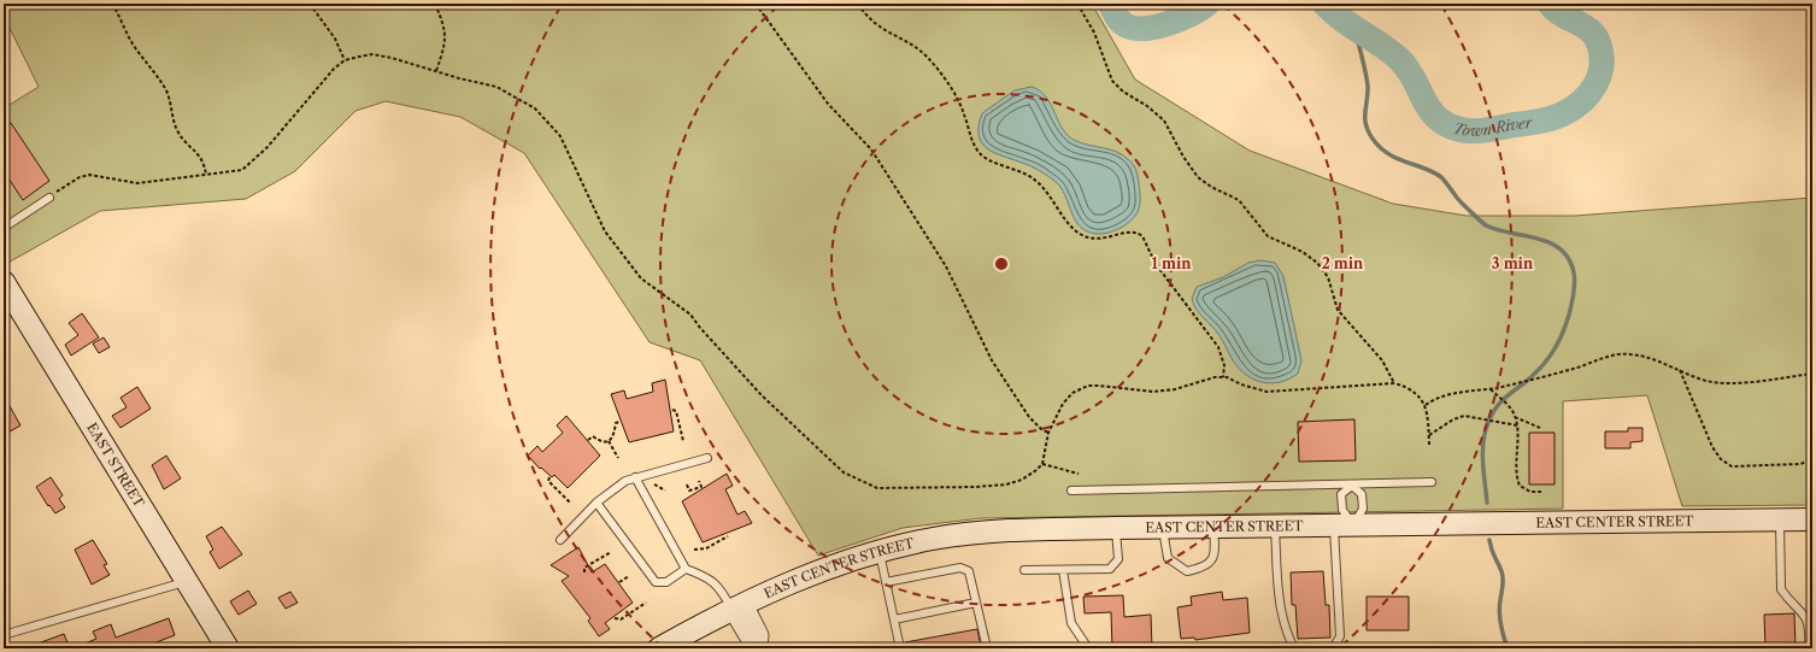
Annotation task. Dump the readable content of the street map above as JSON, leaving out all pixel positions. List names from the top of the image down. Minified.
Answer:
{"streets":{"main road":["EAST STREET","EAST CENTER STREET"]},"water":["Town River"],"rings":["1 min","2 min","3 min"]}
